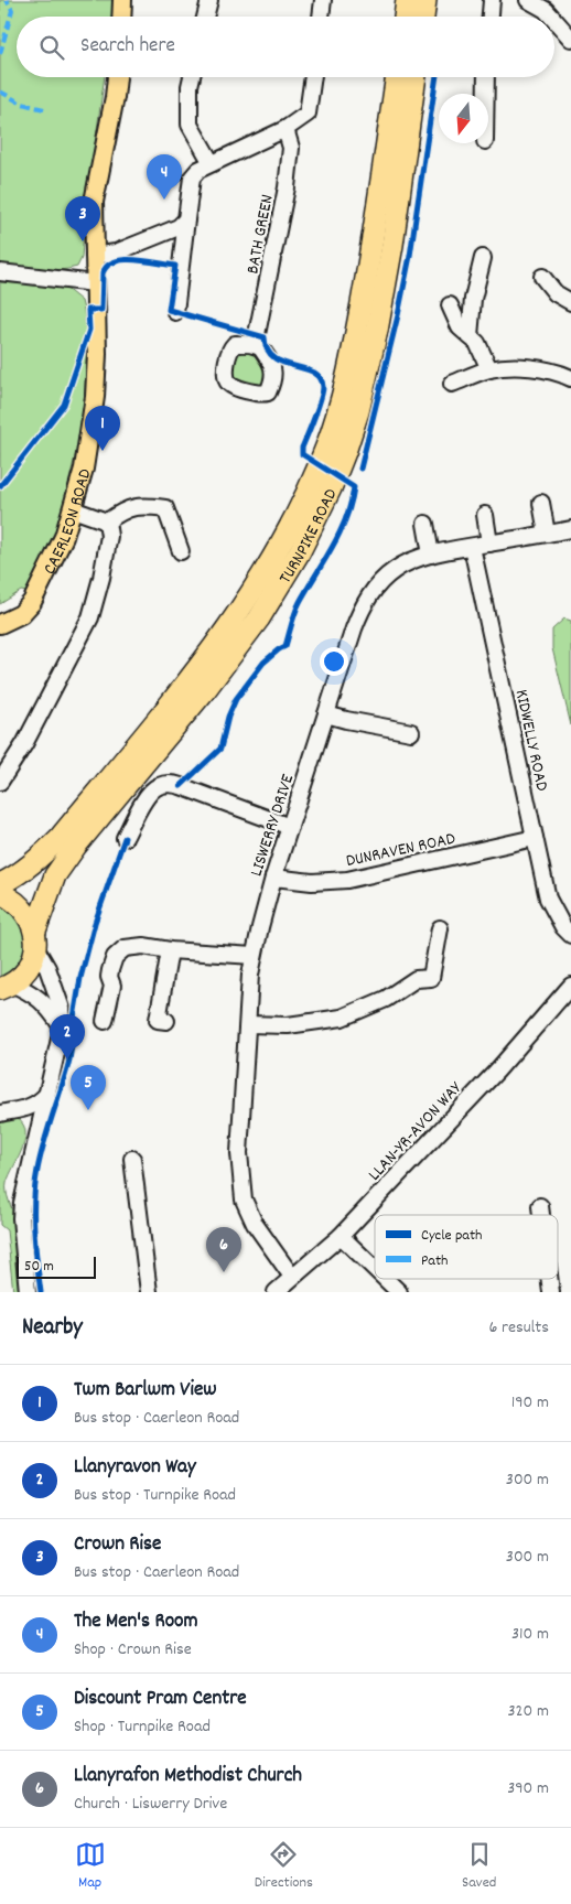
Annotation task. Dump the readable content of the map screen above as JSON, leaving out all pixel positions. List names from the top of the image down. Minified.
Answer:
{"streets":{"highway":["TURNPIKE ROAD"],"main road":["CAERLEON ROAD"],"street":["BATH GREEN","KIDWELLY ROAD","LISWERRY DRIVE","DUNRAVEN ROAD","LLAN-YR-AVON WAY"]},"crossings":[["KIDWELLY ROAD","LISWERRY DRIVE"],["KIDWELLY ROAD","DUNRAVEN ROAD"],["LISWERRY DRIVE","DUNRAVEN ROAD"],["LISWERRY DRIVE","LLAN-YR-AVON WAY"]],"legend":["Cycle path","Path"],"scale_bar":"50 m","north":"bottom","page":{"search":"Search here","pins":["4","3","1","2","5","6"],"scale":"50 m","heading":["Nearby","6 results"],"list":[{"mark":"1","name":"Twm Barlwm View","note":"Bus stop · Caerleon Road","value":"190 m"},{"mark":"2","name":"Llanyravon Way","note":"Bus stop · Turnpike Road","value":"300 m"},{"mark":"3","name":"Crown Rise","note":"Bus stop · Caerleon Road","value":"300 m"},{"mark":"4","name":"The Men's Room","note":"Shop · Crown Rise","value":"310 m"},{"mark":"5","name":"Discount Pram Centre","note":"Shop · Turnpike Road","value":"320 m"},{"mark":"6","name":"Llanyrafon Methodist Church","note":"Church · Liswerry Drive","value":"390 m"}],"nav":["Map","Directions","Saved"]}}
